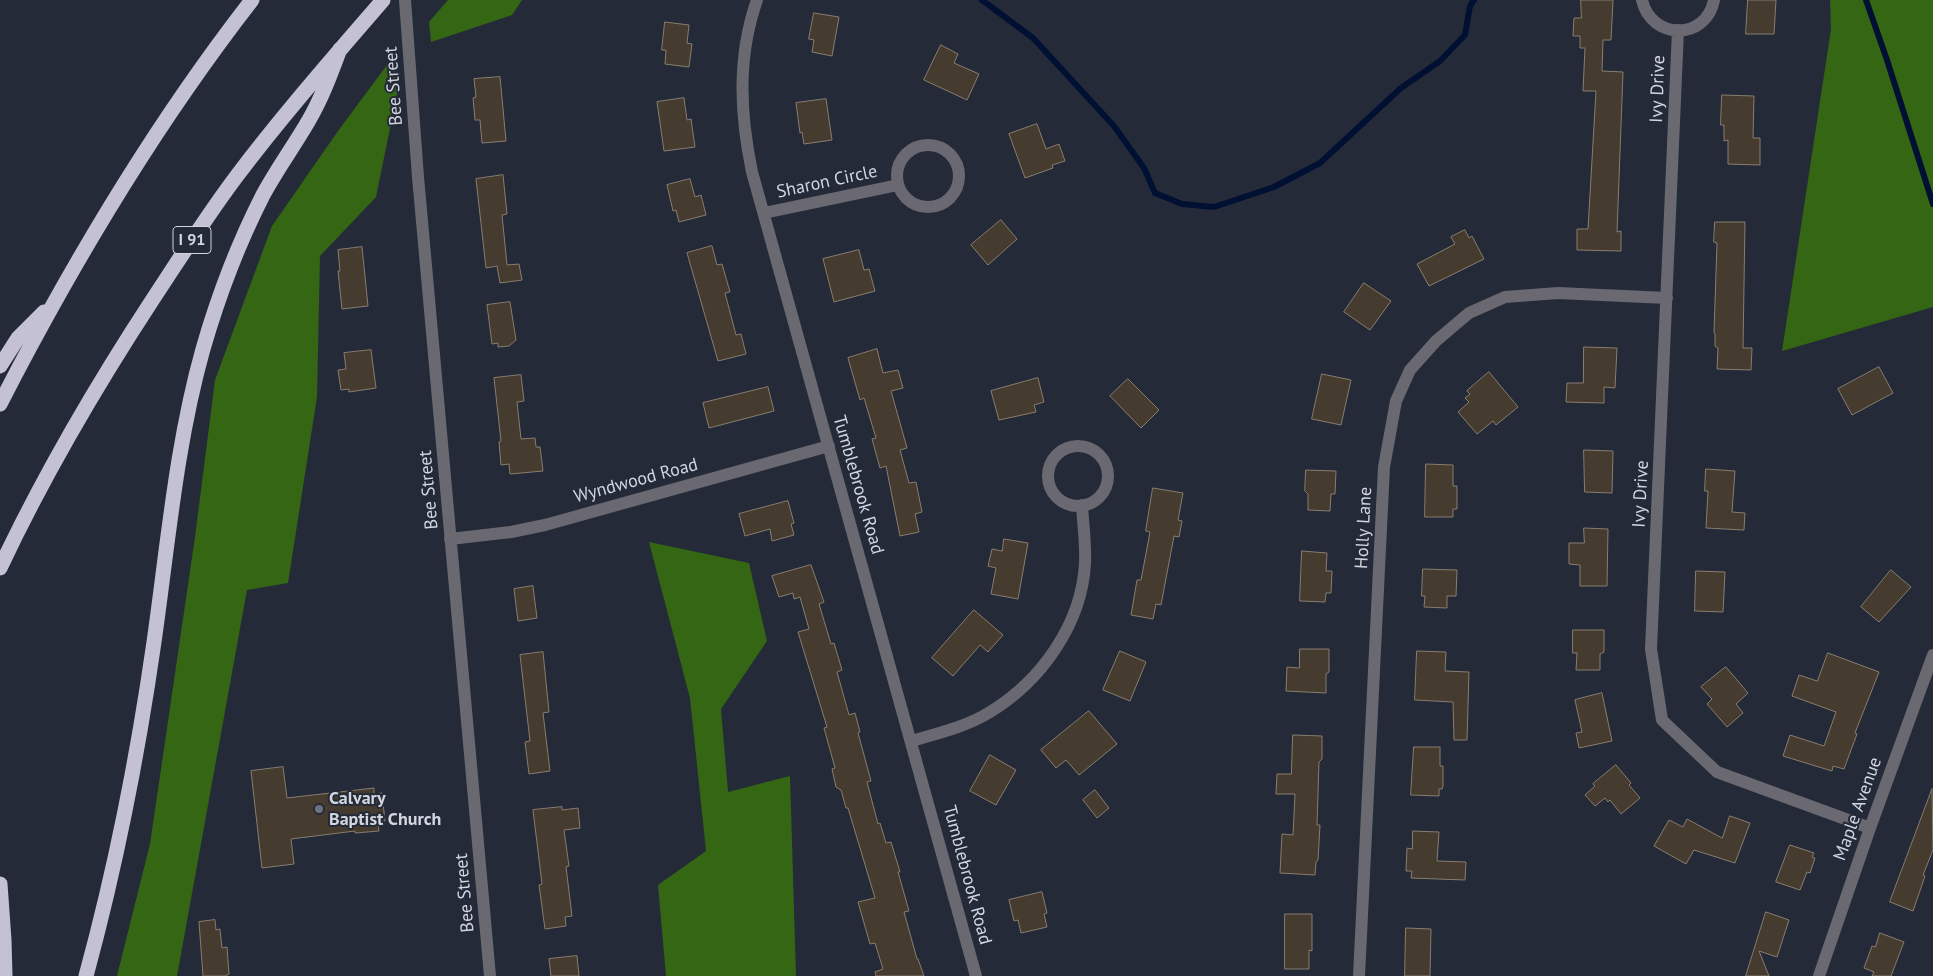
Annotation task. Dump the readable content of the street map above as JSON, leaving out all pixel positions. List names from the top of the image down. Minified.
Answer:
{"streets":{"highway":["I 91"],"street":["Bee Street","Ivy Drive","Sharon Circle","Wyndwood Road","Tumblebrook Road","Holly Lane","Maple Avenue"]},"crossings":[["Bee Street","Wyndwood Road"],["Ivy Drive","Holly Lane"],["Ivy Drive","Maple Avenue"],["Sharon Circle","Tumblebrook Road"],["Wyndwood Road","Tumblebrook Road"]],"places":["Calvary Baptist Church"]}
